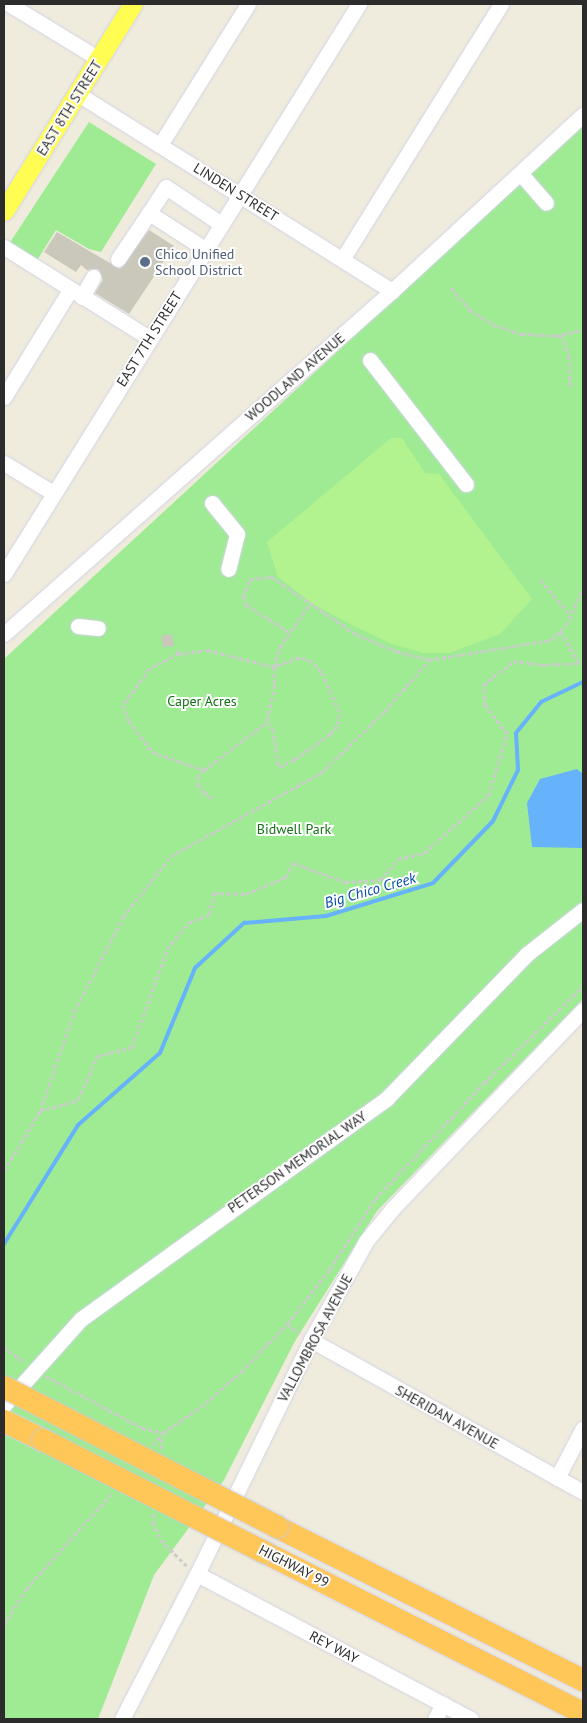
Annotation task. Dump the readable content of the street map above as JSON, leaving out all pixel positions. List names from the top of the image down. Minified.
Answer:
{"streets":{"highway":["HIGHWAY 99"],"main road":["EAST 8TH STREET"],"street":["LINDEN STREET","EAST 7TH STREET","WOODLAND AVENUE","PETERSON MEMORIAL WAY","VALLOMBROSA AVENUE","SHERIDAN AVENUE","REY WAY"]},"crossings":[["EAST 8TH STREET","LINDEN STREET"],["LINDEN STREET","EAST 7TH STREET"],["LINDEN STREET","WOODLAND AVENUE"],["VALLOMBROSA AVENUE","SHERIDAN AVENUE"],["VALLOMBROSA AVENUE","REY WAY"]],"water":["Big Chico Creek"],"parks":["Caper Acres","Bidwell Park"],"places":["Chico Unified School District"]}
